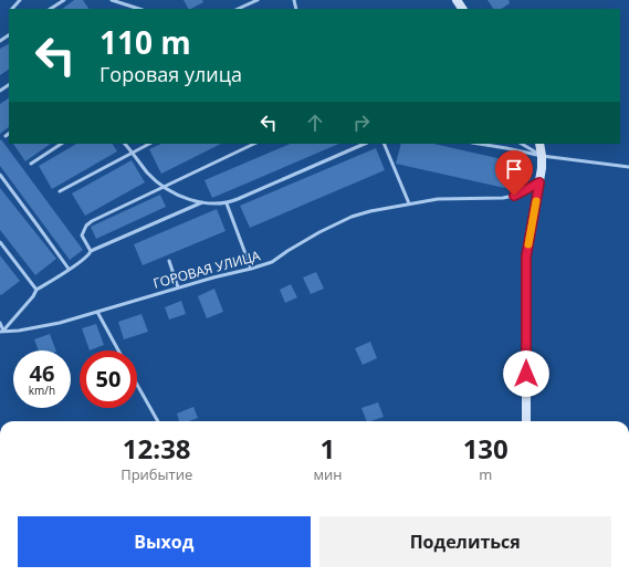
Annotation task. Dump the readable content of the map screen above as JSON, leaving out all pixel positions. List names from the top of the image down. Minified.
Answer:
{"streets":{"lane":["ГОРОВАЯ УЛИЦА"]},"page":{"turn":["110 m","Горовая улица"],"speed":"46 km/h","limit":"50","eta":["12:38","Прибытие","1","мин","130","m"],"buttons":["Выход","Поделиться"]}}
